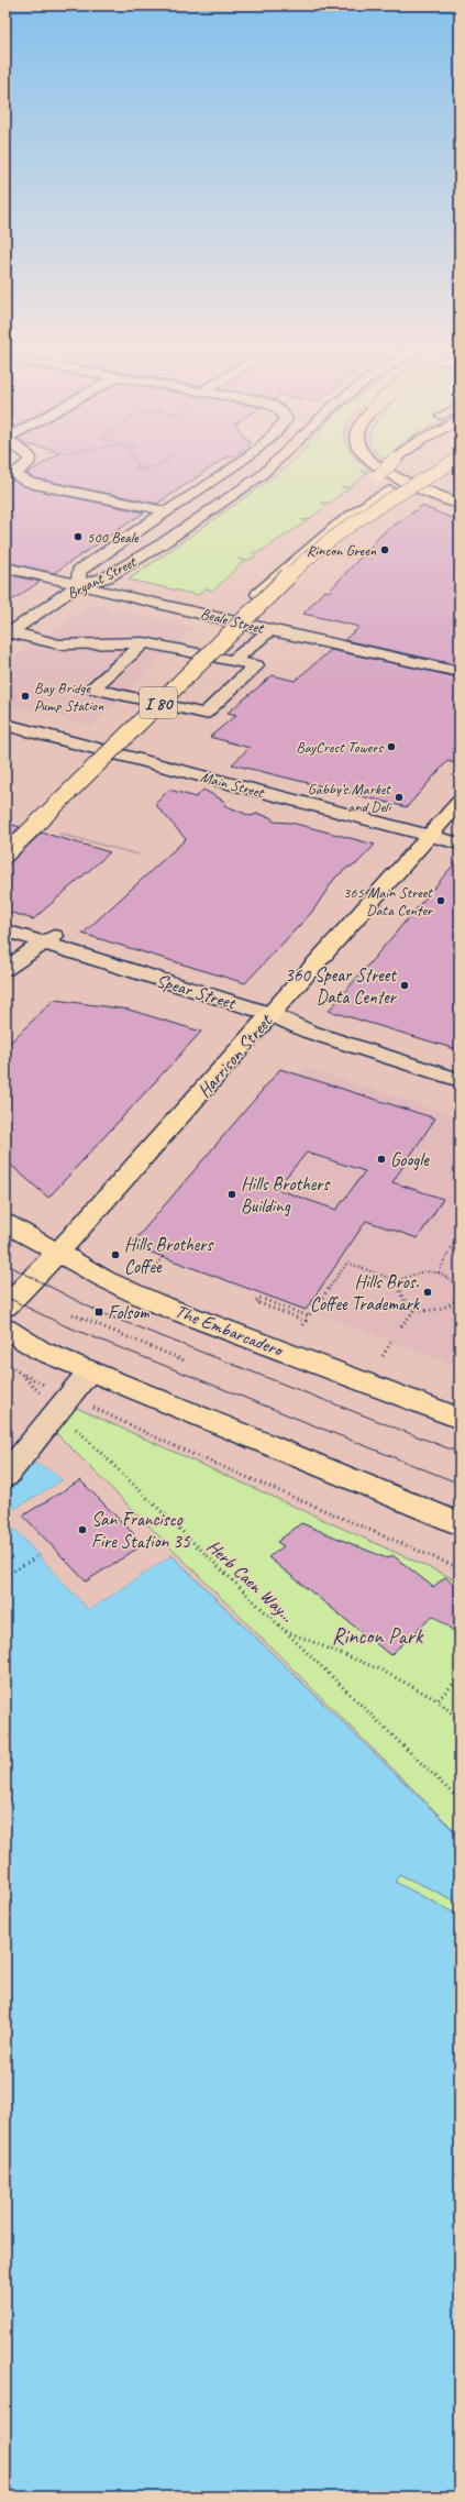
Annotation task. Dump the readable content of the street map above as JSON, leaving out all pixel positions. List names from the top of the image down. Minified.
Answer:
{"streets":{"main road":["I 80","Harrison Street","The Embarcadero"],"street":["Bryant Street","Beale Street","Main Street","Spear Street"],"path":["Herb Caen Way..."]},"crossings":[["Bryant Street","Beale Street"],["Main Street","Harrison Street"],["Spear Street","Harrison Street"],["Harrison Street","The Embarcadero"]],"parks":["Rincon Park"],"places":{"other":["500 Beale","Rincon Green","Bay Bridge Pump Station","BayCrest Towers","Gabby’s Market and Deli","365 Main Street Data Center","360 Spear Street Data Center","Google","Hills Brothers Building","Hills Brothers Coffee","Hills Bros. Coffee Trademark","San Francisco Fire Station 35"],"transit":["Folsom"]}}
